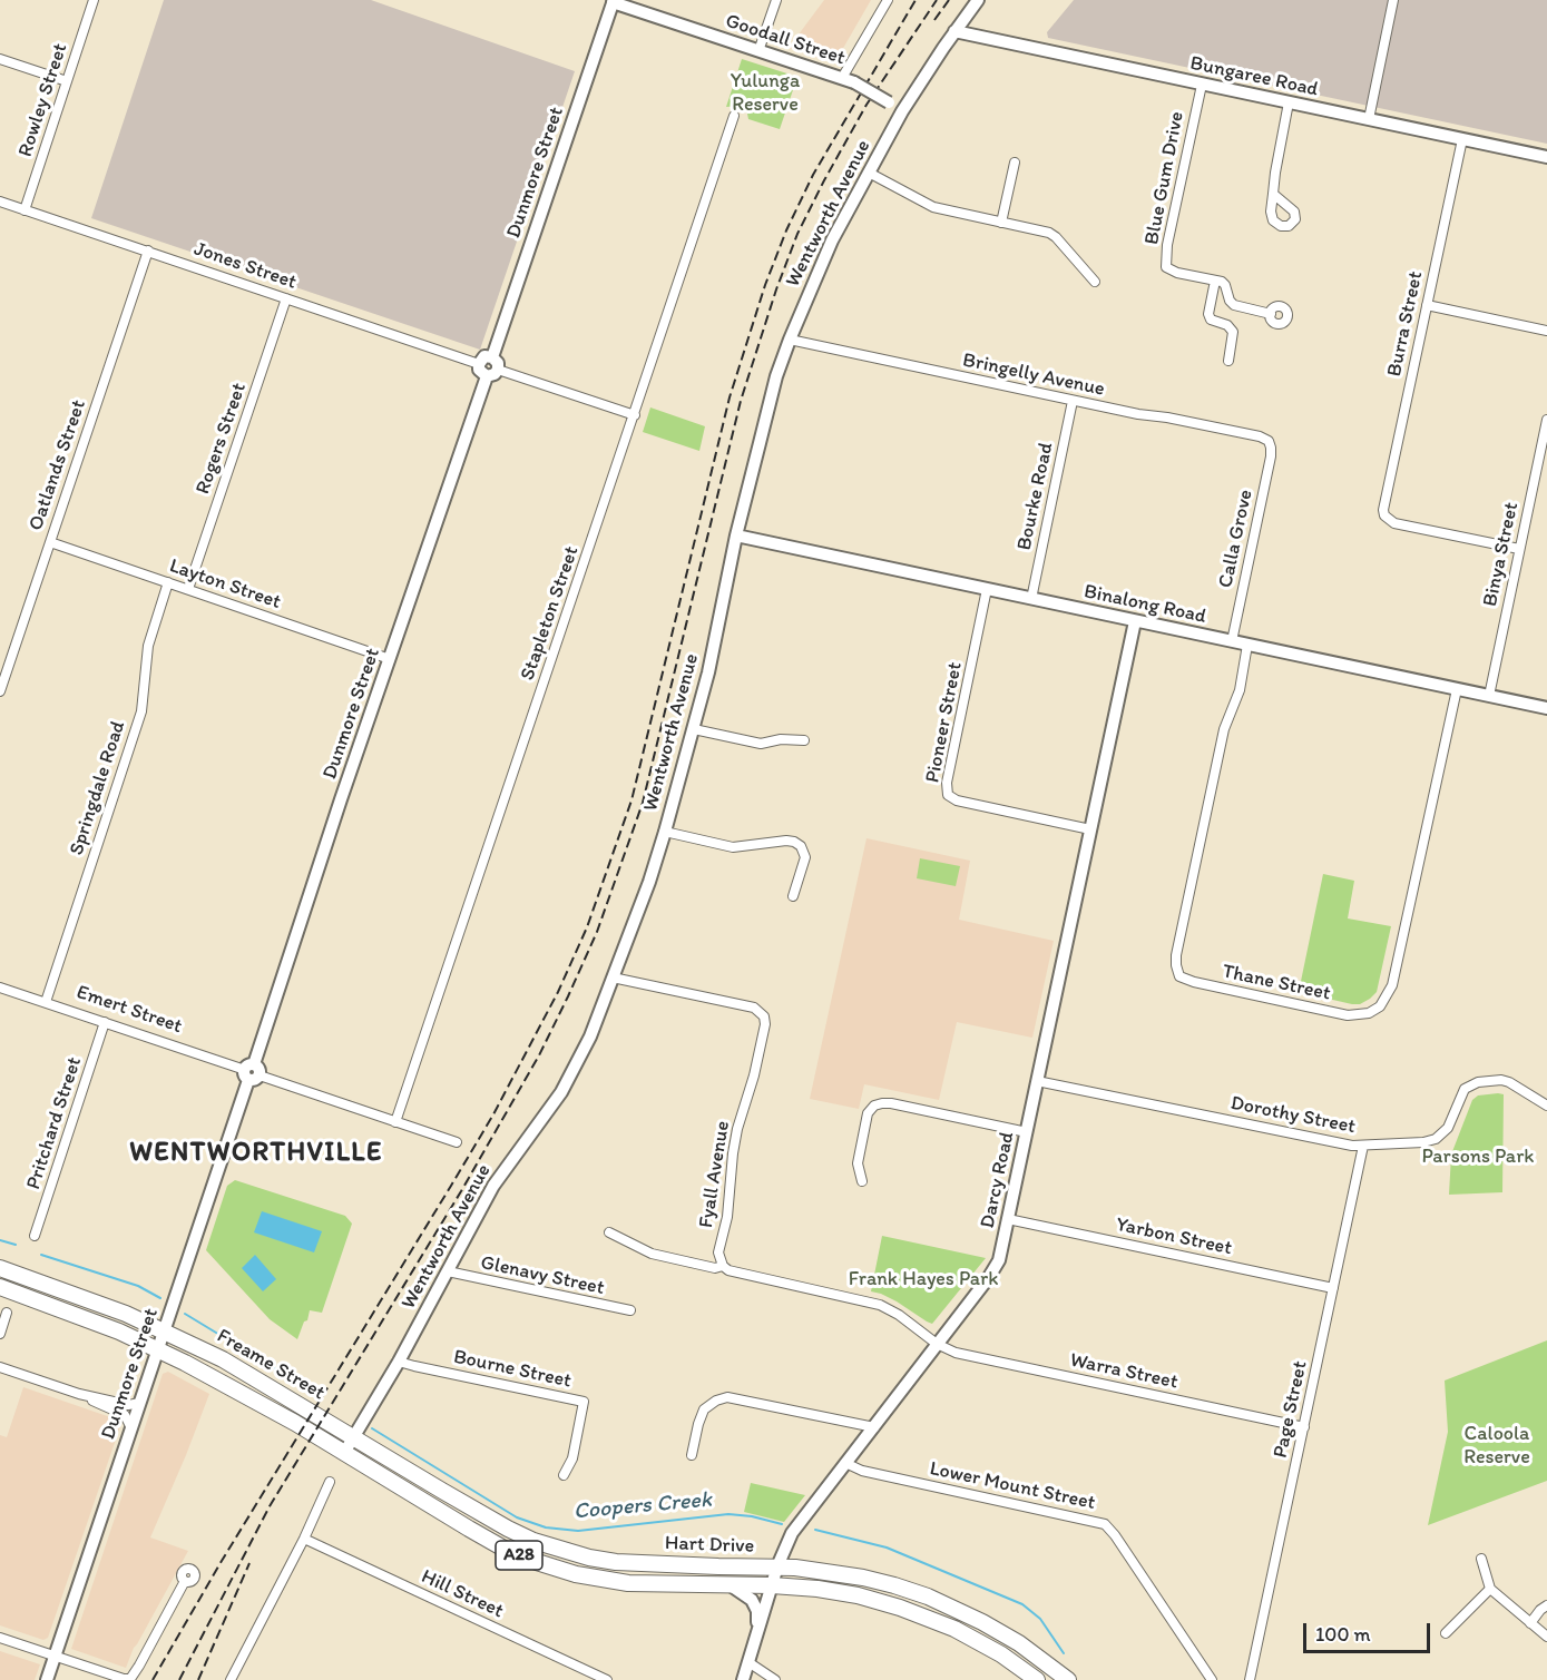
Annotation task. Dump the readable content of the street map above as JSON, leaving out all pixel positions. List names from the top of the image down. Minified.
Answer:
{"streets":{"highway":["Freame Street","Hart Drive","A28"],"main road":["Goodall Street","Bungaree Road","Dunmore Street","Wentworth Avenue","Binalong Road","Darcy Road"],"street":["Rowley Street","Blue Gum Drive","Jones Street","Burra Street","Bringelly Avenue","Rogers Street","Oatlands Street","Bourke Road","Calla Grove","Binya Street","Layton Street","Stapleton Street","Pioneer Street","Springdale Road","Thane Street","Emert Street","Dorothy Street","Pritchard Street","Fyall Avenue","Yarbon Street","Glenavy Street","Bourne Street","Warra Street","Page Street","Lower Mount Street","Hill Street"]},"crossings":[["Goodall Street","Dunmore Street"],["Goodall Street","Wentworth Avenue"],["Bungaree Road","Blue Gum Drive"],["Bungaree Road","Wentworth Avenue"],["Bungaree Road","Burra Street"],["Rowley Street","Jones Street"],["Dunmore Street","Jones Street"],["Dunmore Street","Layton Street"],["Dunmore Street","Emert Street"],["Dunmore Street","Freame Street"],["Dunmore Street","A28"],["Wentworth Avenue","Bringelly Avenue"],["Wentworth Avenue","Binalong Road"],["Wentworth Avenue","Fyall Avenue"],["Wentworth Avenue","Glenavy Street"],["Wentworth Avenue","Freame Street"],["Wentworth Avenue","Bourne Street"],["Wentworth Avenue","Hart Drive"],["Jones Street","Rogers Street"],["Jones Street","Oatlands Street"],["Burra Street","Binya Street"],["Bringelly Avenue","Bourke Road"],["Bringelly Avenue","Calla Grove"],["Rogers Street","Layton Street"],["Oatlands Street","Layton Street"],["Bourke Road","Binalong Road"],["Calla Grove","Binalong Road"],["Binya Street","Binalong Road"],["Layton Street","Springdale Road"],["Binalong Road","Pioneer Street"],["Binalong Road","Thane Street"],["Binalong Road","Darcy Road"],["Stapleton Street","Emert Street"],["Pioneer Street","Darcy Road"],["Springdale Road","Emert Street"],["Emert Street","Pritchard Street"],["Dorothy Street","Darcy Road"],["Dorothy Street","Page Street"],["Darcy Road","Yarbon Street"],["Darcy Road","Warra Street"],["Darcy Road","Lower Mount Street"],["Darcy Road","Hart Drive"],["Yarbon Street","Page Street"],["Freame Street","Hart Drive"],["Freame Street","A28"],["Warra Street","Page Street"]],"districts":["WENTWORTHVILLE"],"water":["Coopers Creek"],"parks":["Yulunga Reserve","Parsons Park","Frank Hayes Park","Caloola Reserve"],"scale_bar":"100 m"}
